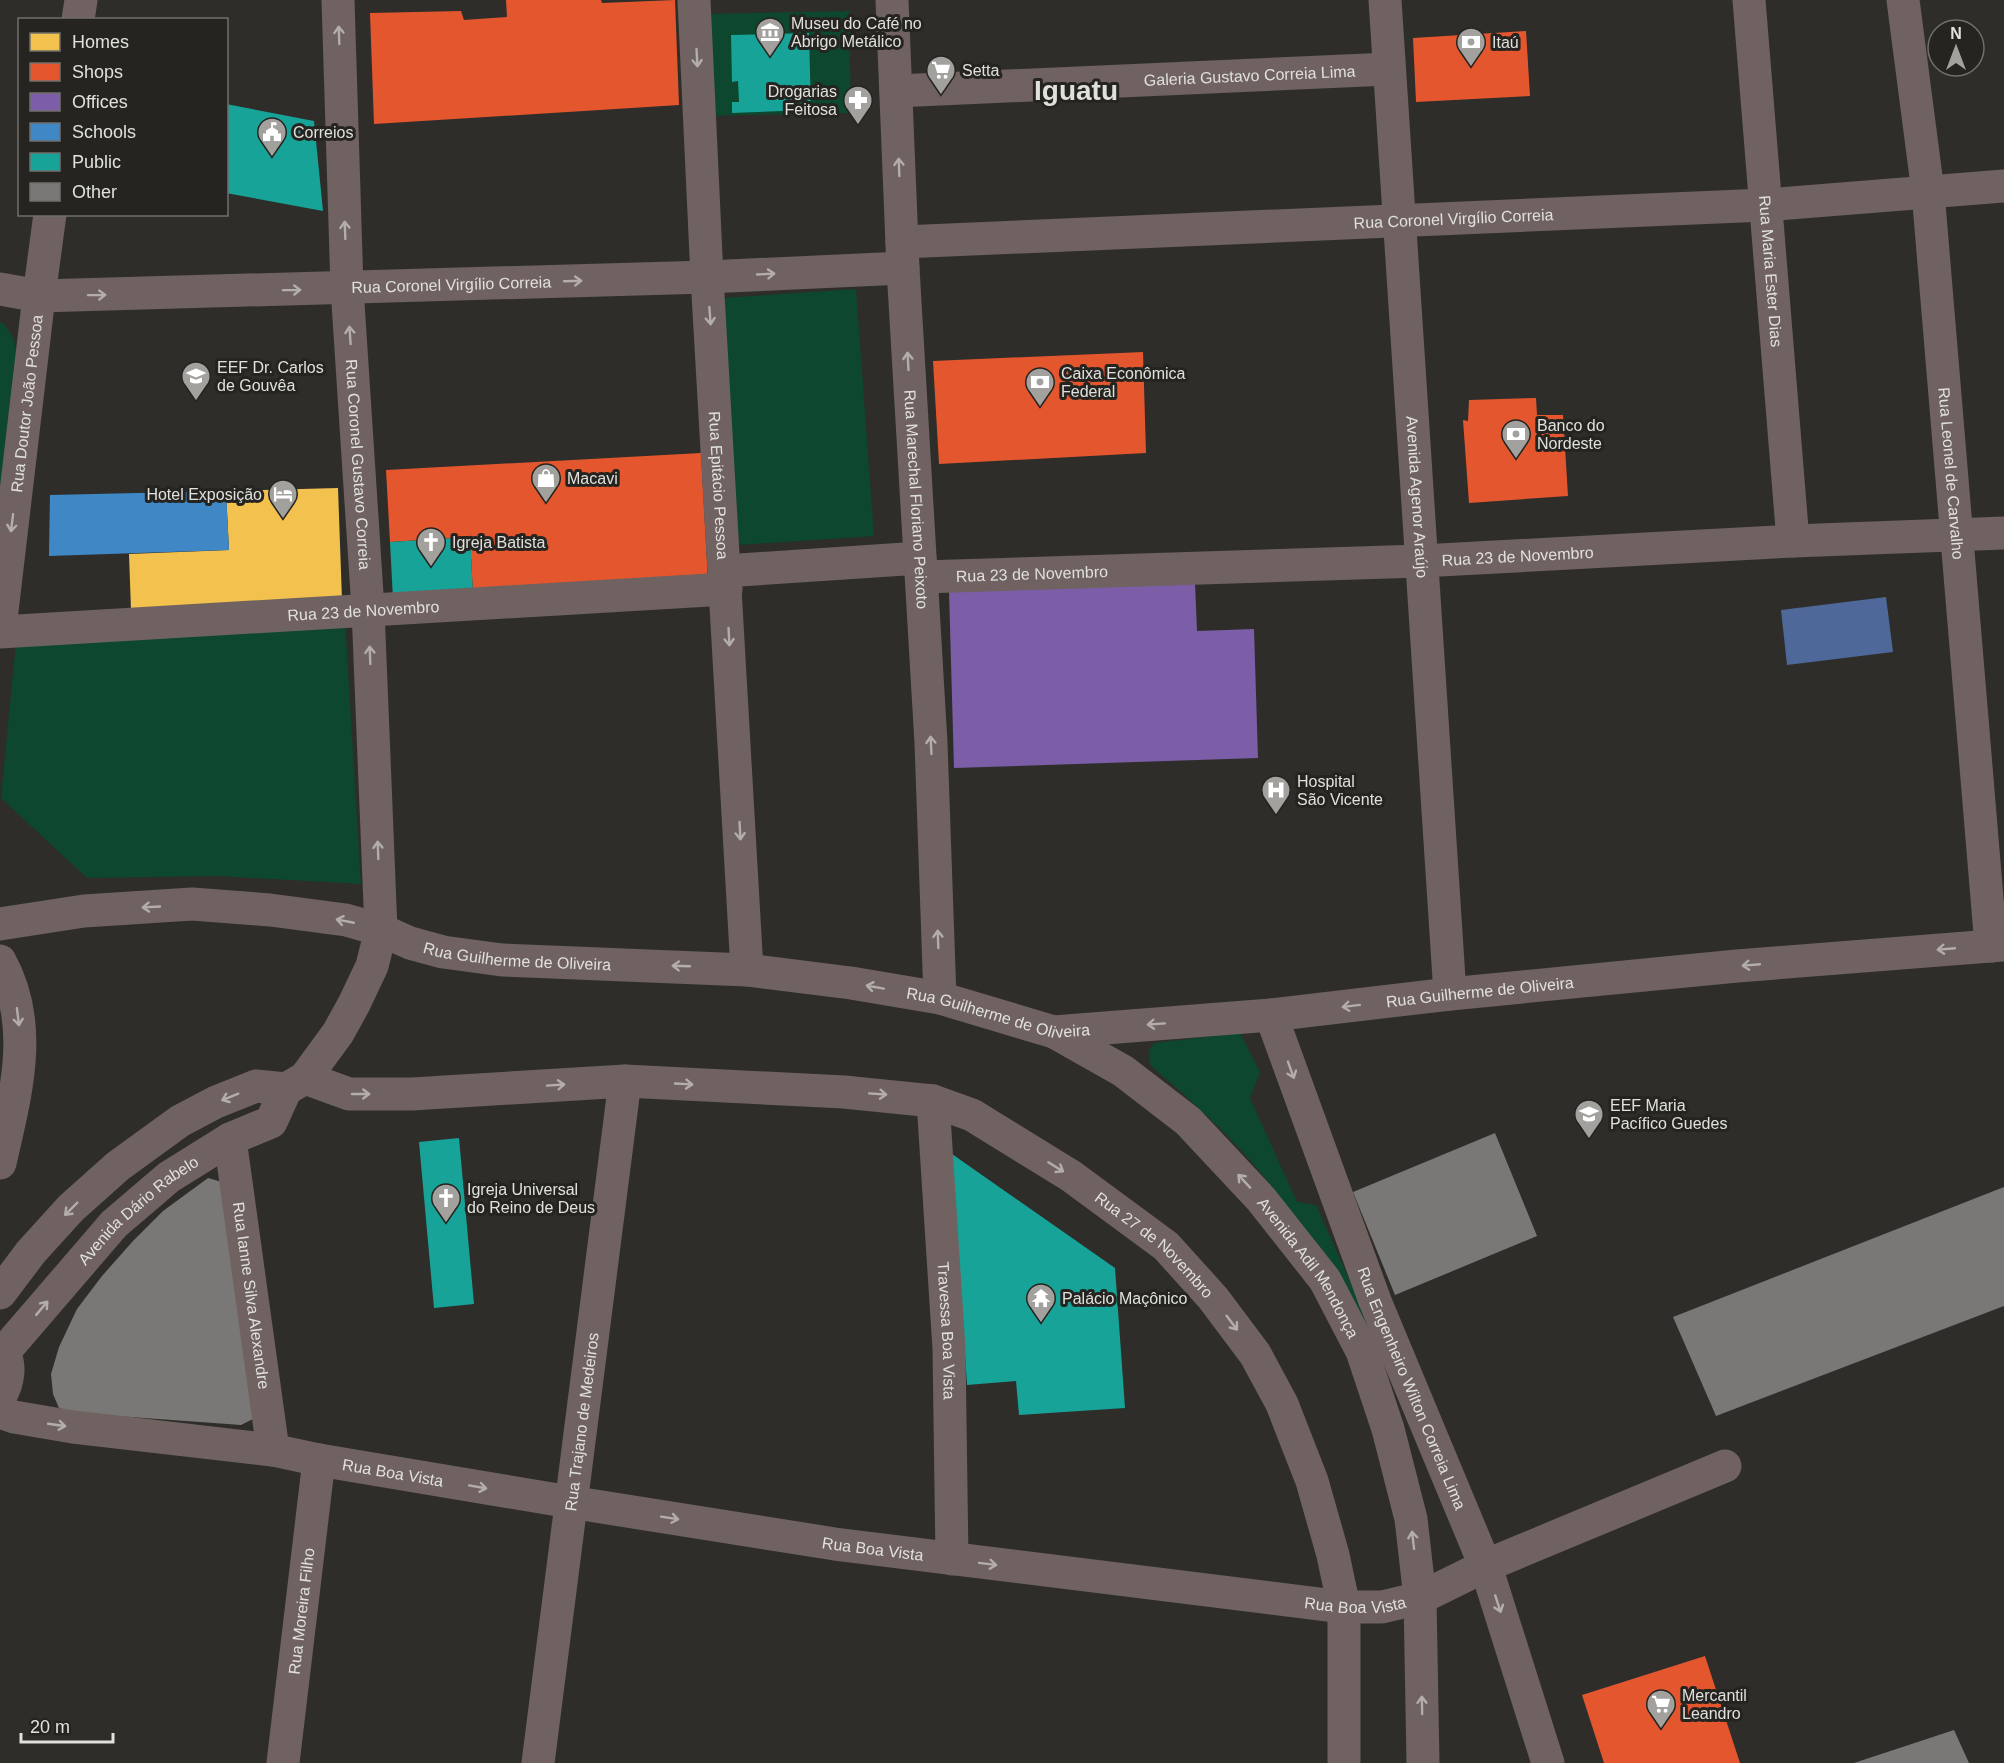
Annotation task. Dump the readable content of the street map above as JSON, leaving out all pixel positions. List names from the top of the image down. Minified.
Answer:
{"streets":{"street":["Galeria Gustavo Correia Lima","Rua Coronel Virgílio Correia","Rua Maria Ester Dias","Rua Doutor João Pessoa","Rua Coronel Gustavo Correia","Rua Leonel de Carvalho","Rua Epitácio Pessoa","Avenida Agenor Araújo","Rua Marechal Floriano Peixoto","Rua 23 de Novembro","Rua Guilherme de Oliveira","Avenida Dário Rabelo","Rua 27 de Novembro","Avenida Adil Mendonça","Rua Ianne Silva Alexandre","Travessa Boa Vista","Rua Engenheiro Wilton Correia Lima","Rua Trajano de Medeiros","Rua Boa Vista","Rua Moreira Filho"]},"crossings":[["Galeria Gustavo Correia Lima","Avenida Agenor Araújo"],["Galeria Gustavo Correia Lima","Rua Marechal Floriano Peixoto"],["Rua Coronel Virgílio Correia","Rua Maria Ester Dias"],["Rua Coronel Virgílio Correia","Rua Doutor João Pessoa"],["Rua Coronel Virgílio Correia","Rua Coronel Gustavo Correia"],["Rua Coronel Virgílio Correia","Rua Leonel de Carvalho"],["Rua Coronel Virgílio Correia","Rua Epitácio Pessoa"],["Rua Coronel Virgílio Correia","Avenida Agenor Araújo"],["Rua Coronel Virgílio Correia","Rua Marechal Floriano Peixoto"],["Rua Maria Ester Dias","Rua 23 de Novembro"],["Rua Doutor João Pessoa","Rua 23 de Novembro"],["Rua Coronel Gustavo Correia","Rua 23 de Novembro"],["Rua Coronel Gustavo Correia","Rua Guilherme de Oliveira"],["Rua Coronel Gustavo Correia","Avenida Dário Rabelo"],["Rua Leonel de Carvalho","Rua 23 de Novembro"],["Rua Leonel de Carvalho","Rua Guilherme de Oliveira"],["Rua Epitácio Pessoa","Rua 23 de Novembro"],["Rua Epitácio Pessoa","Rua Guilherme de Oliveira"],["Avenida Agenor Araújo","Rua 23 de Novembro"],["Avenida Agenor Araújo","Rua Guilherme de Oliveira"],["Rua Marechal Floriano Peixoto","Rua 23 de Novembro"],["Rua Marechal Floriano Peixoto","Rua Guilherme de Oliveira"],["Rua Guilherme de Oliveira","Avenida Dário Rabelo"],["Rua Guilherme de Oliveira","Avenida Adil Mendonça"],["Rua Guilherme de Oliveira","Rua Engenheiro Wilton Correia Lima"],["Avenida Dário Rabelo","Rua Ianne Silva Alexandre"],["Rua 27 de Novembro","Travessa Boa Vista"],["Rua 27 de Novembro","Rua Trajano de Medeiros"],["Rua 27 de Novembro","Rua Boa Vista"],["Avenida Adil Mendonça","Rua Boa Vista"],["Rua Ianne Silva Alexandre","Rua Boa Vista"],["Travessa Boa Vista","Rua Boa Vista"],["Rua Engenheiro Wilton Correia Lima","Rua Boa Vista"],["Rua Trajano de Medeiros","Rua Boa Vista"],["Rua Boa Vista","Rua Moreira Filho"]],"one_way":["Rua Coronel Virgílio Correia","Rua Doutor João Pessoa","Rua Coronel Gustavo Correia","Rua Epitácio Pessoa","Rua Marechal Floriano Peixoto","Rua Guilherme de Oliveira","Rua 27 de Novembro","Avenida Adil Mendonça","Rua Engenheiro Wilton Correia Lima","Rua Boa Vista"],"districts":["Iguatu"],"places":{"museum":["Museu do Café no Abrigo Metálico"],"bank":["Itaú","Caixa Econômica Federal","Banco do Nordeste"],"supermarket":["Setta","Mercantil Leandro"],"pharmacy":["Drogarias Feitosa"],"public building":["Correios"],"school or university":["EEF Dr. Carlos de Gouvêa","EEF Maria Pacífico Guedes"],"shop":["Macavi"],"hotel":["Hotel Exposição"],"church":["Igreja Batista","Igreja Universal do Reino de Deus"],"hospital":["Hospital São Vicente"],"temple":["Palácio Maçônico"]},"legend":["Homes","Shops","Offices","Schools","Public","Other"],"scale_bar":"20 m","north":"top"}
